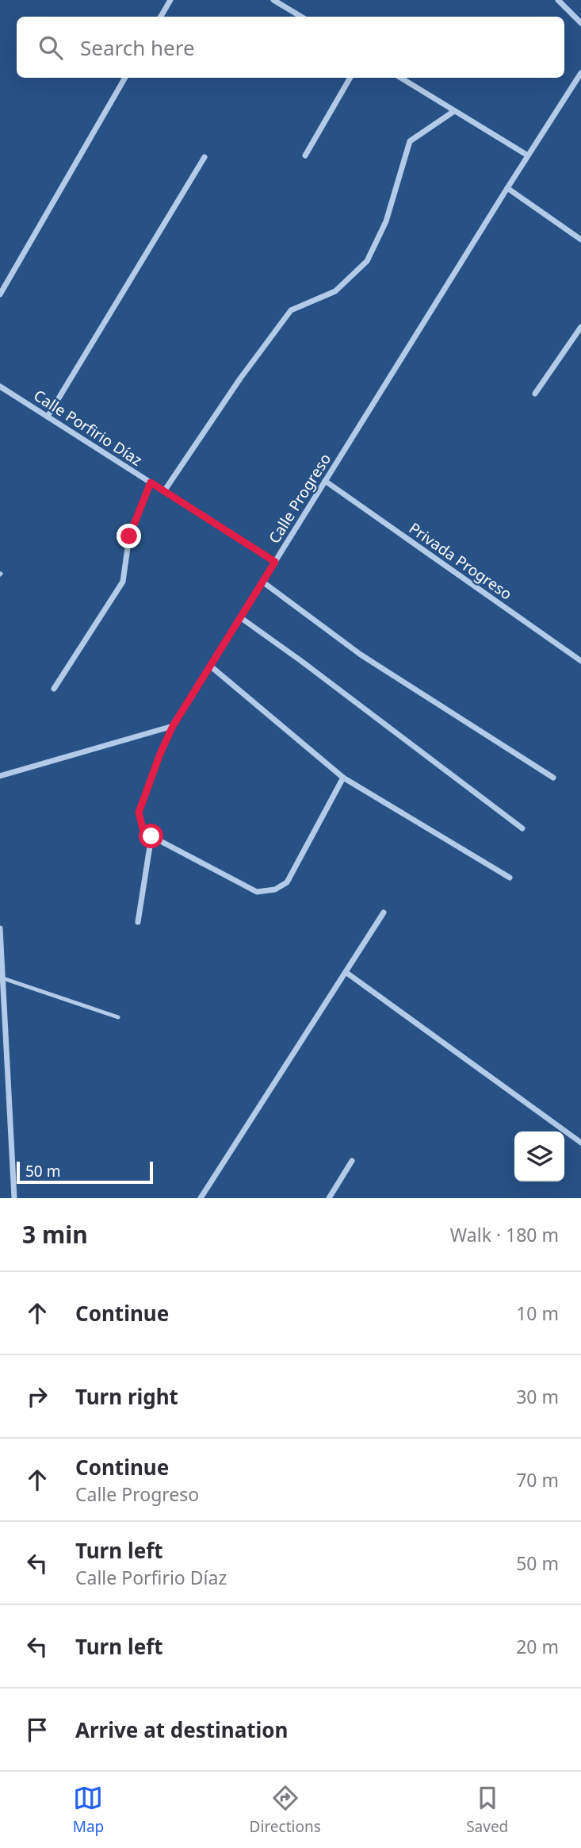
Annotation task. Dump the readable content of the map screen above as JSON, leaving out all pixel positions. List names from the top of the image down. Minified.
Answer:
{"streets":{"street":["Calle Porfirio Díaz","Calle Progreso","Privada Progreso"]},"crossings":[["Calle Porfirio Díaz","Calle Progreso"],["Calle Progreso","Privada Progreso"]],"scale_bar":"50 m","page":{"search":"Search here","scale":"50 m","heading":["3 min","Walk · 180 m"],"list":[["Continue","10 m"],["Turn right","30 m"],["Continue","Calle Progreso","70 m"],["Turn left","Calle Porfirio Díaz","50 m"],["Turn left","20 m"],"Arrive at destination"],"nav":["Map","Directions","Saved"]}}
